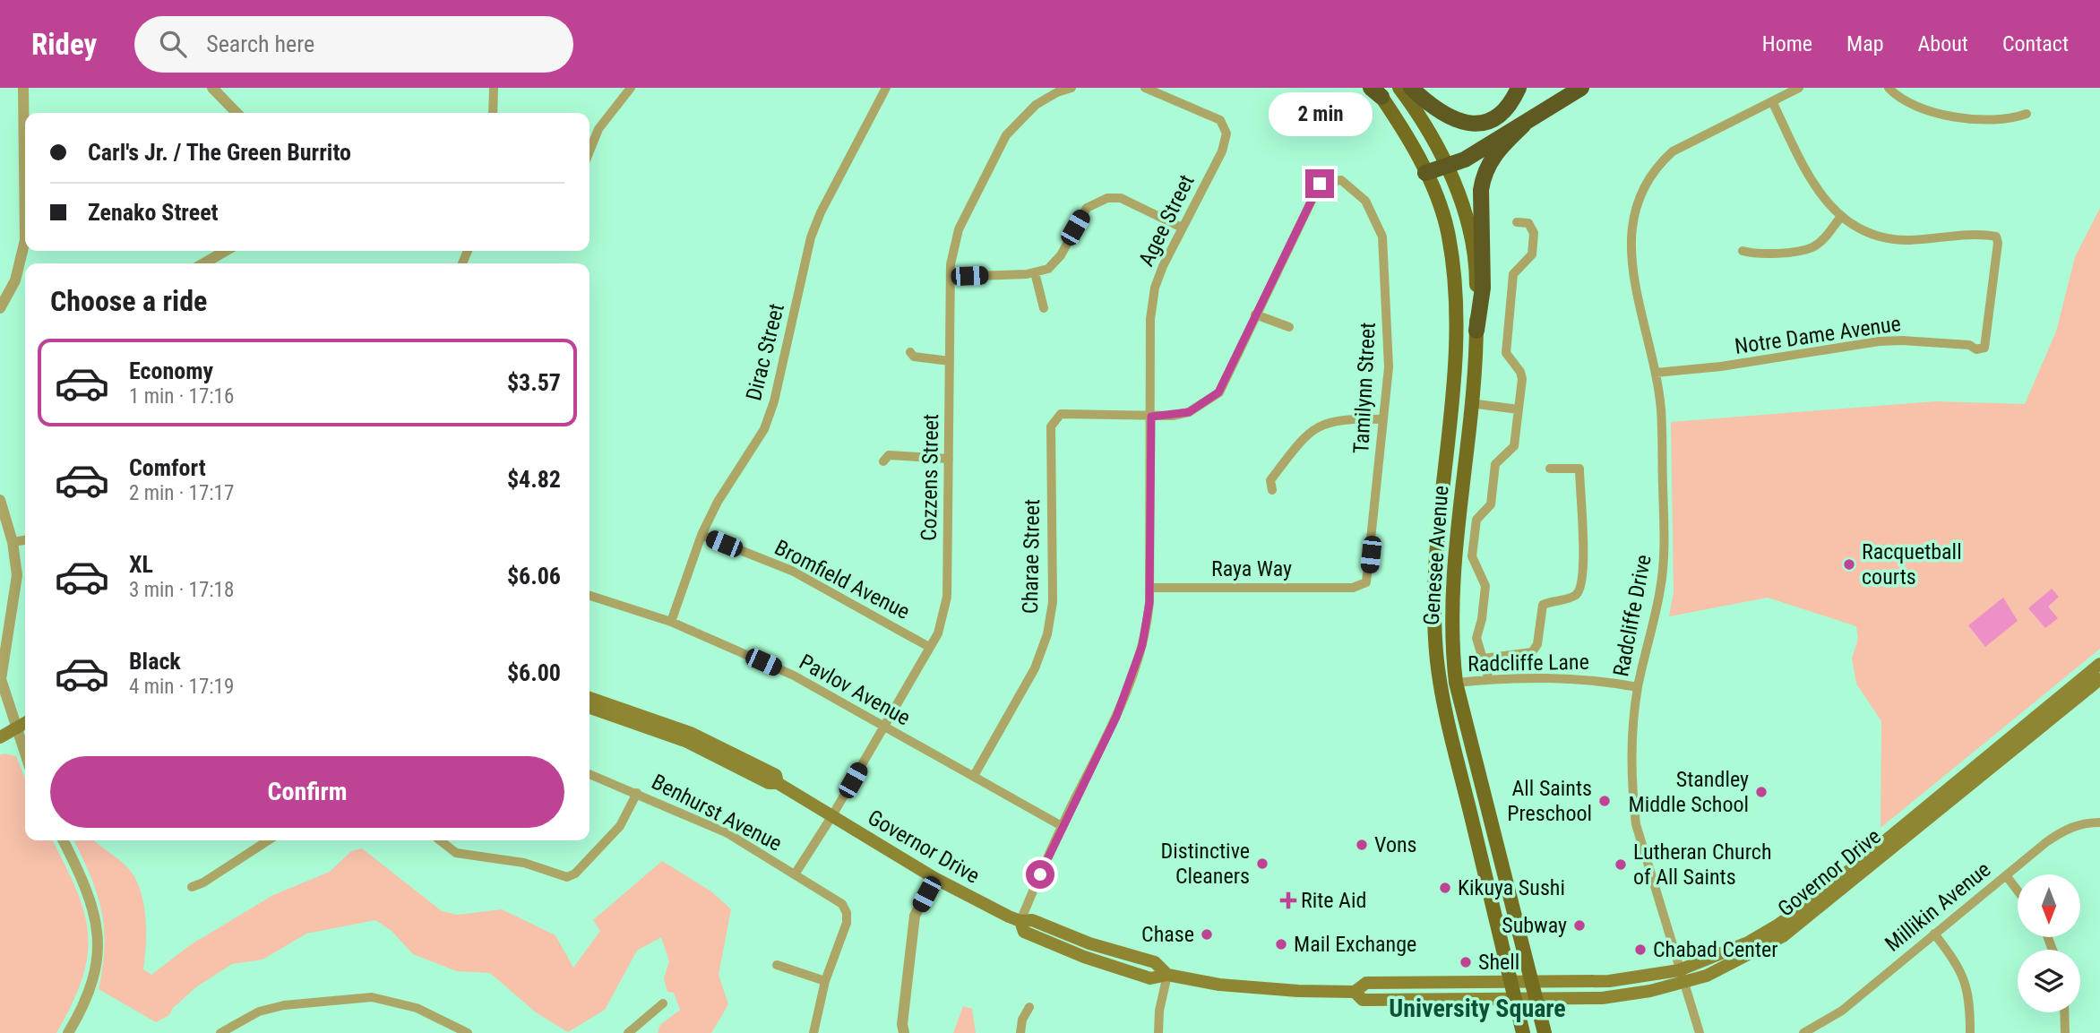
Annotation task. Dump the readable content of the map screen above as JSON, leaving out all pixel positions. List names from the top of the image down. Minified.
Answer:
{"streets":{"main road":["Genesee Avenue","Governor Drive"],"street":["Agee Street","Notre Dame Avenue","Dirac Street","Tamilynn Street","Cozzens Street","Charae Street","Raya Way","Bromfield Avenue","Radcliffe Drive","Radcliffe Lane","Pavlov Avenue","Benhurst Avenue","Millikin Avenue"]},"crossings":[["Agee Street","Charae Street"],["Agee Street","Raya Way"],["Agee Street","Pavlov Avenue"],["Agee Street","Governor Drive"],["Notre Dame Avenue","Radcliffe Drive"],["Dirac Street","Bromfield Avenue"],["Dirac Street","Pavlov Avenue"],["Tamilynn Street","Raya Way"],["Cozzens Street","Bromfield Avenue"],["Cozzens Street","Pavlov Avenue"],["Cozzens Street","Benhurst Avenue"],["Cozzens Street","Governor Drive"],["Genesee Avenue","Radcliffe Lane"],["Genesee Avenue","Governor Drive"],["Charae Street","Pavlov Avenue"],["Radcliffe Drive","Radcliffe Lane"],["Radcliffe Drive","Governor Drive"]],"districts":["University Square"],"places":{"other":["Racquetball courts","Standley Middle School","All Saints Preschool","Vons","Distinctive Cleaners","Lutheran Church of All Saints","Kikuya Sushi","Subway","Chase","Mail Exchange","Chabad Center","Shell"],"health":["Rite Aid"]},"north":"bottom","page":{"header":"Ridey","search":"Search here","nav":["Home","Map","About","Contact"],"bubble":"2 min","banner":["Carl's Jr. / The Green Burrito","Zenako Street"],"heading":"Choose a ride","list":[{"name":"Economy","note":"1 min · 17:16","value":"$3.57"},{"name":"Comfort","note":"2 min · 17:17","value":"$4.82"},{"name":"XL","note":"3 min · 17:18","value":"$6.06"},{"name":"Black","note":"4 min · 17:19","value":"$6.00"}],"buttons":"Confirm"}}
